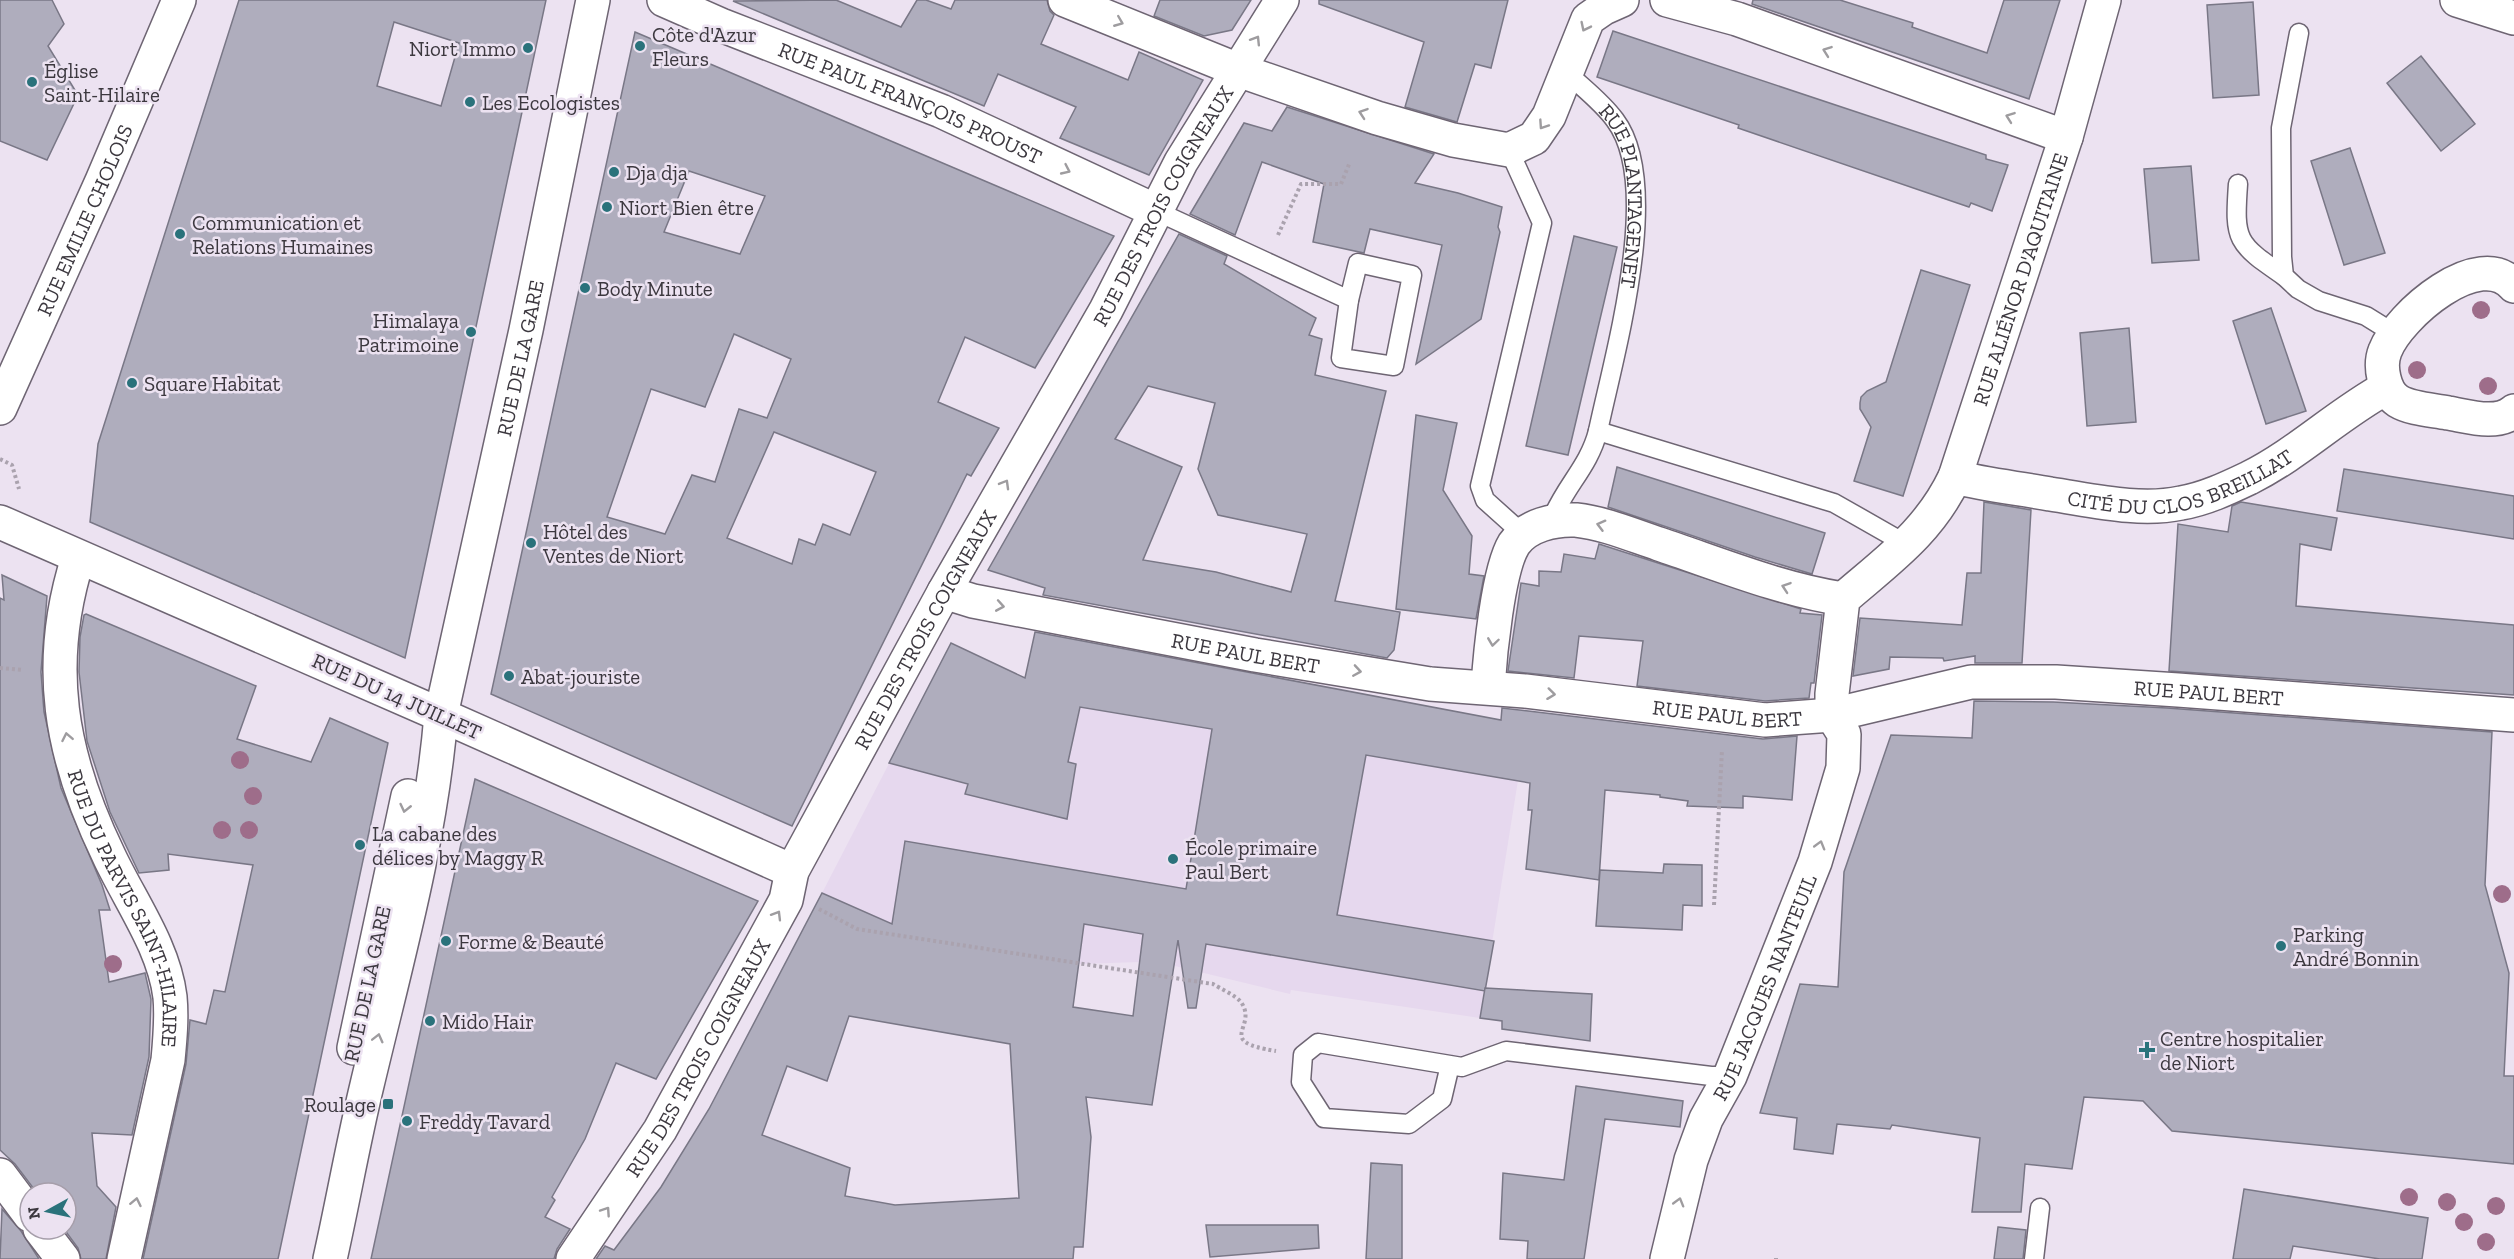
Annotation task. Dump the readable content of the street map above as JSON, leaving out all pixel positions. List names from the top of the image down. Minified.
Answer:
{"streets":{"street":["RUE PAUL FRANÇOIS PROUST","RUE DES TROIS COIGNEAUX","RUE EMILIE CHOLOIS","RUE ALIÉNOR D'AQUITAINE","RUE DE LA GARE","CITÉ DU CLOS BREILLAT","RUE PAUL BERT","RUE DU 14 JUILLET","RUE DU PARVIS SAINT-HILAIRE","RUE JACQUES NANTEUIL"],"lane":["RUE PLANTAGENET"]},"crossings":[["RUE PAUL FRANÇOIS PROUST","RUE DES TROIS COIGNEAUX"],["RUE DES TROIS COIGNEAUX","RUE PAUL BERT"],["RUE DES TROIS COIGNEAUX","RUE DU 14 JUILLET"],["RUE ALIÉNOR D'AQUITAINE","CITÉ DU CLOS BREILLAT"],["RUE DE LA GARE","RUE DU 14 JUILLET"],["RUE PAUL BERT","RUE JACQUES NANTEUIL"],["RUE DU 14 JUILLET","RUE DU PARVIS SAINT-HILAIRE"]],"one_way":["RUE DES TROIS COIGNEAUX","RUE PAUL BERT","RUE DU PARVIS SAINT-HILAIRE","RUE JACQUES NANTEUIL"],"places":{"other":["Côte d'Azur Fleurs","Niort Immo","Église Saint-Hilaire","Les Ecologistes","Dja dja","Niort Bien être","Communication et Relations Humaines","Body Minute","Himalaya Patrimoine","Square Habitat","Hôtel des Ventes de Niort","Abat-jouriste","La cabane des délices by Maggy R","École primaire Paul Bert","Forme & Beauté","Parking André Bonnin","Mido Hair","Freddy Tavard"],"health":["Centre hospitalier de Niort"],"transit":["Roulage"]},"north":"left"}
